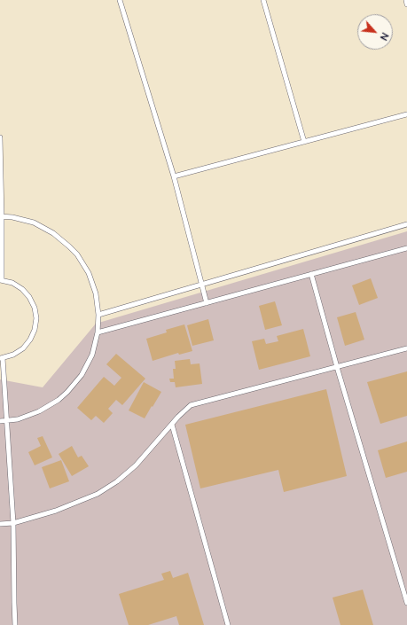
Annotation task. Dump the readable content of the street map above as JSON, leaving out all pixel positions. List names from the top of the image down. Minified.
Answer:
{"north":"bottom right"}
